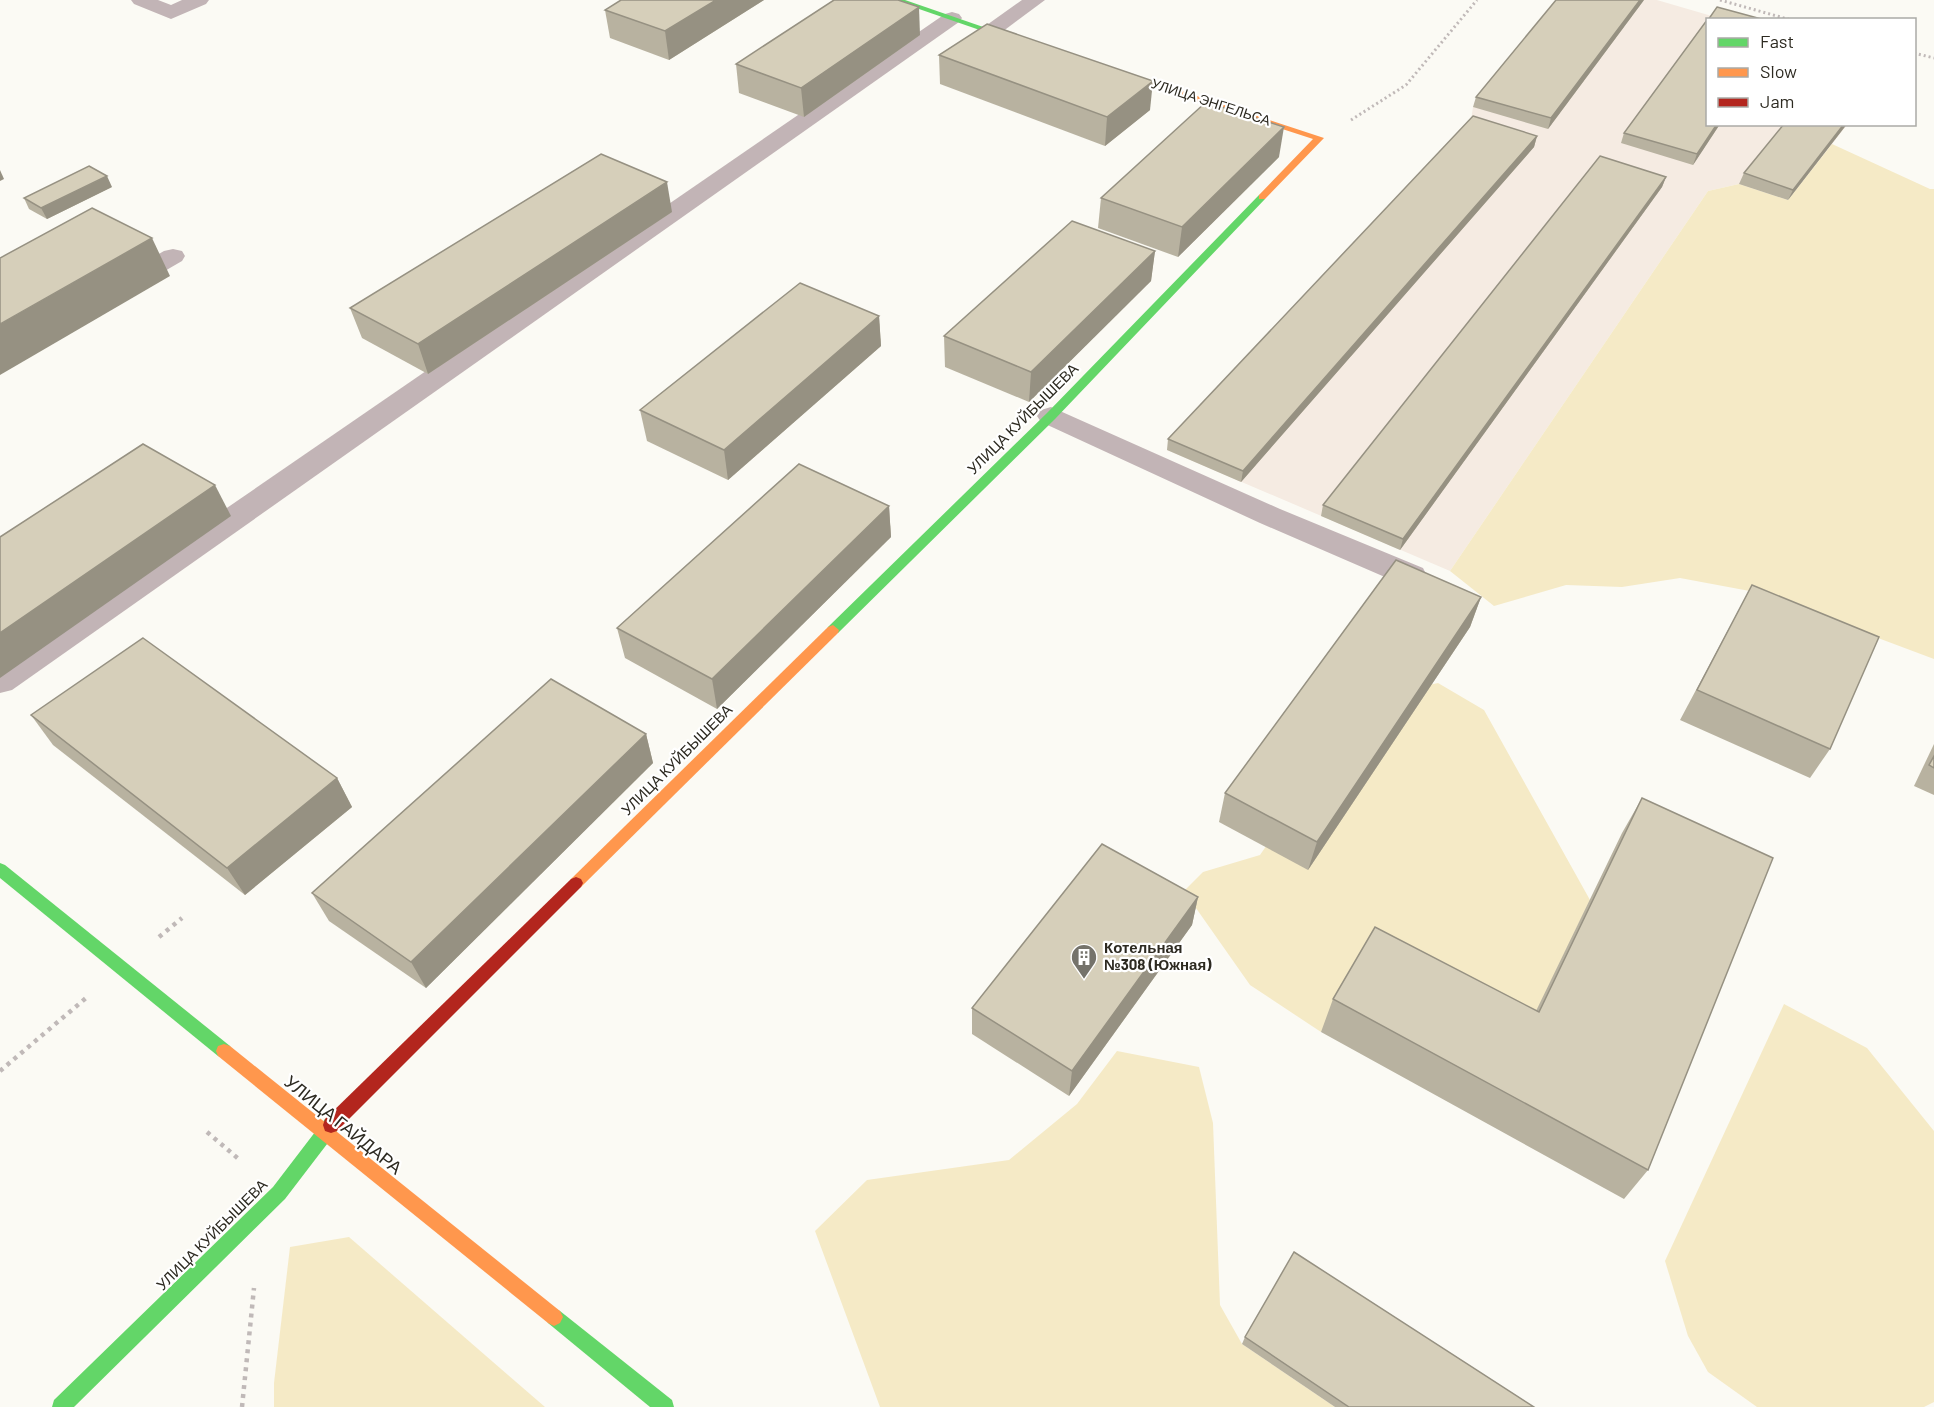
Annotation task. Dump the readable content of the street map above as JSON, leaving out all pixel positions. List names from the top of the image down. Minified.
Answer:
{"streets":{"street":["УЛИЦА ЭНГЕЛЬСА","УЛИЦА КУЙБЫШЕВА","УЛИЦА ГАЙДАРА"]},"crossings":[["УЛИЦА ЭНГЕЛЬСА","УЛИЦА КУЙБЫШЕВА"],["УЛИЦА КУЙБЫШЕВА","УЛИЦА ГАЙДАРА"]],"places":{"building":["Котельная №308 (Южная)"]},"legend":["Fast","Slow","Jam"]}
